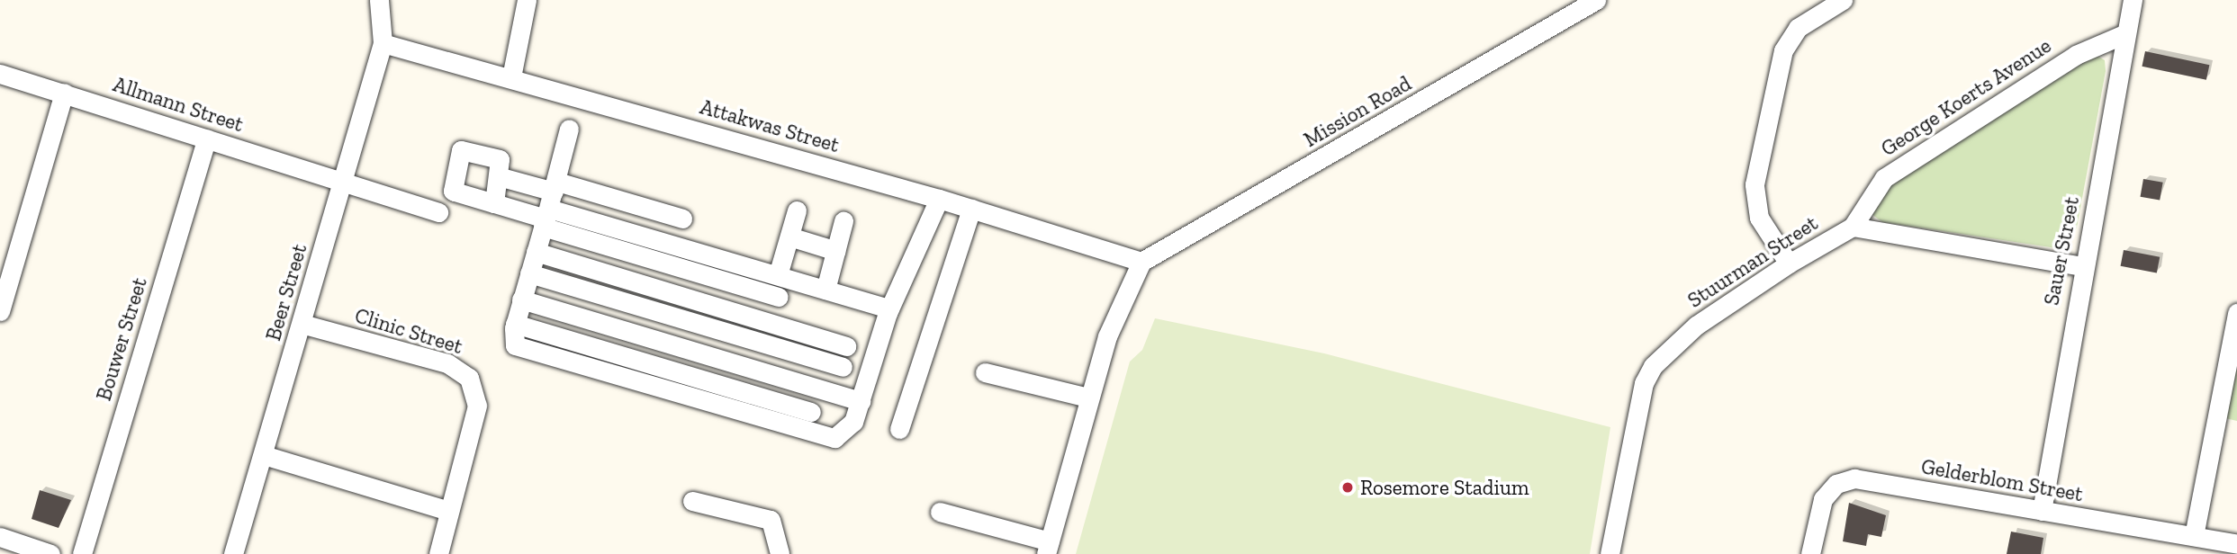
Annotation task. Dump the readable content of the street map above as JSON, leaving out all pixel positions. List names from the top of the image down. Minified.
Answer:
{"streets":{"street":["George Koerts Avenue","Allmann Street","Mission Road","Attakwas Street","Sauer Street","Stuurman Street","Beer Street","Clinic Street","Bouwer Street","Gelderblom Street"]},"crossings":[["George Koerts Avenue","Sauer Street"],["George Koerts Avenue","Stuurman Street"],["Allmann Street","Beer Street"],["Allmann Street","Bouwer Street"],["Mission Road","Attakwas Street"],["Attakwas Street","Beer Street"],["Sauer Street","Stuurman Street"],["Sauer Street","Gelderblom Street"],["Beer Street","Clinic Street"]],"places":["Rosemore Stadium"]}
